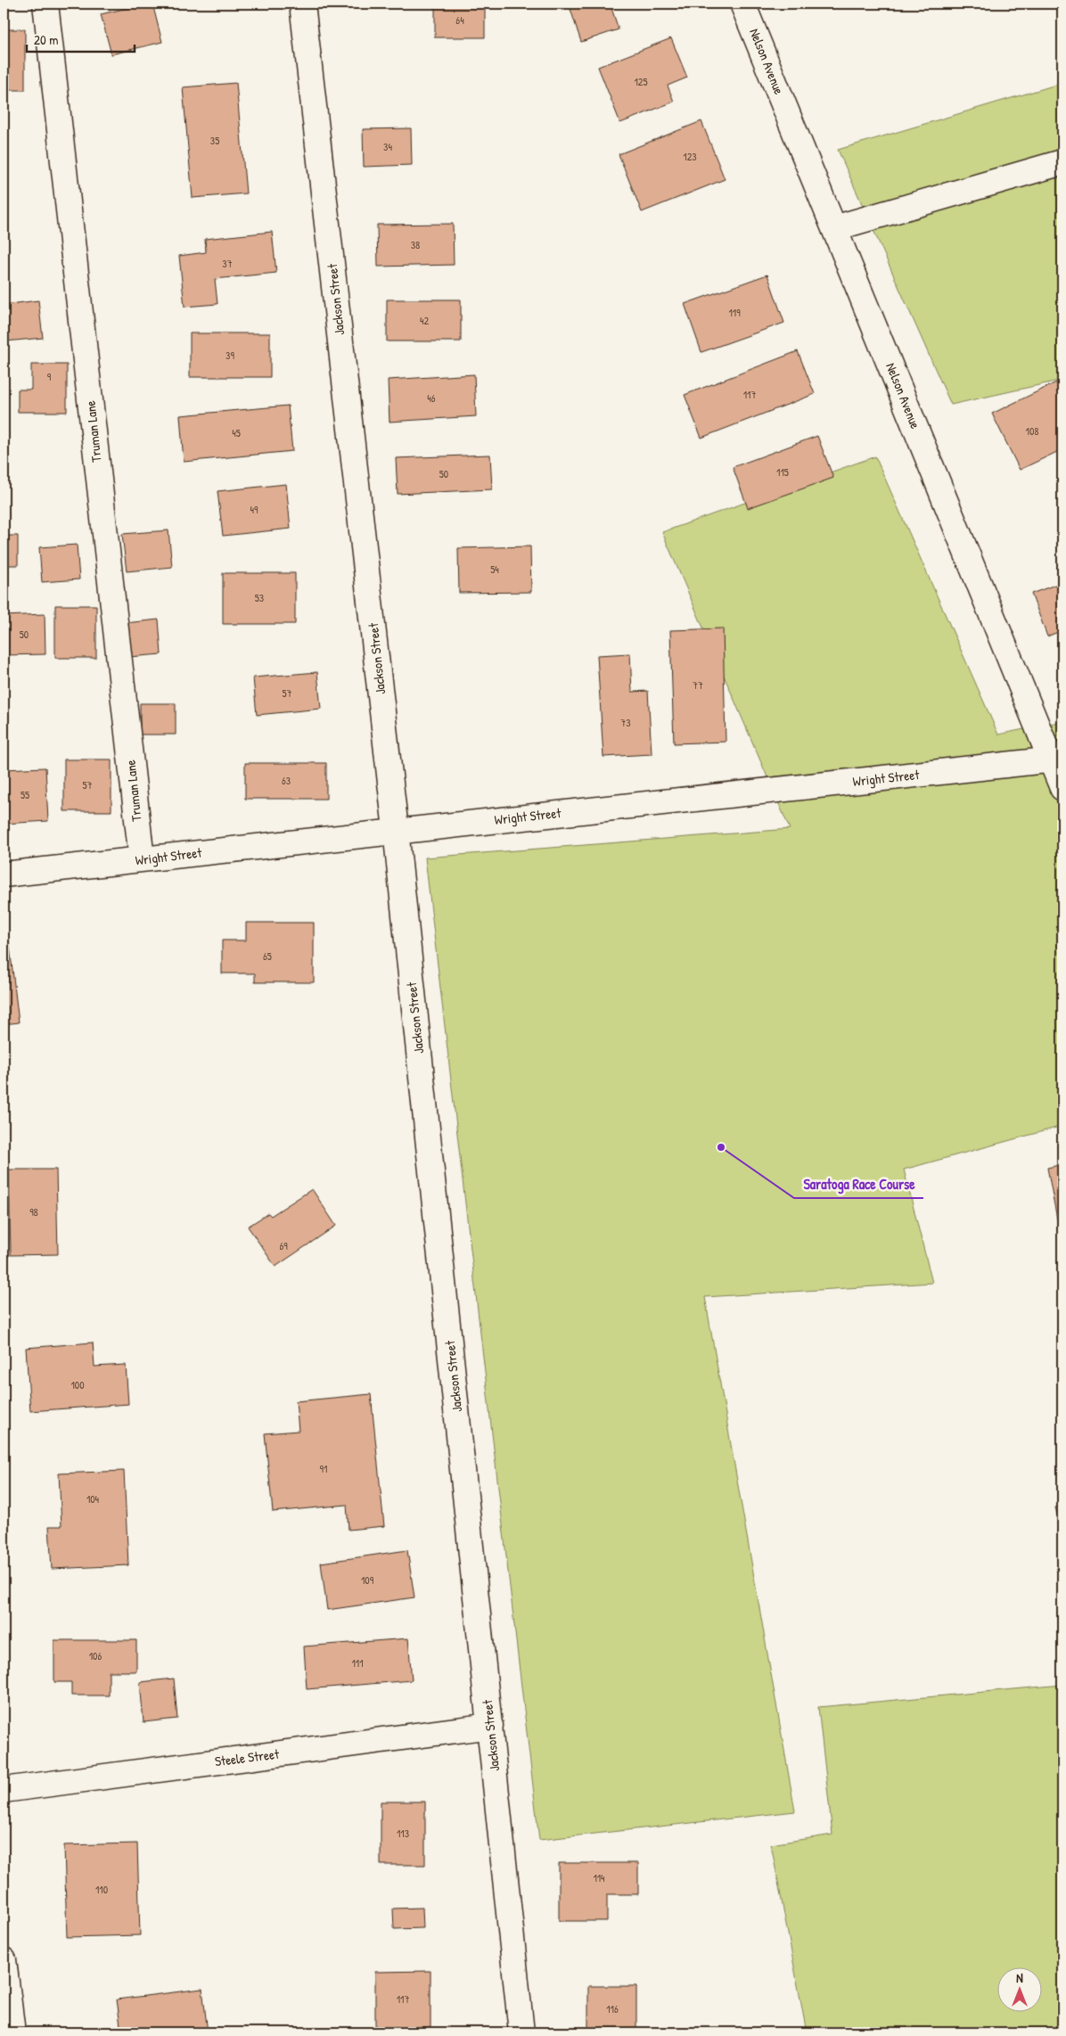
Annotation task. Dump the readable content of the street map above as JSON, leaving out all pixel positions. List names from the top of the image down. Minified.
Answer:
{"streets":{"street":["Nelson Avenue","Jackson Street","Truman Lane","Wright Street","Steele Street"]},"crossings":[["Nelson Avenue","Wright Street"],["Jackson Street","Wright Street"],["Jackson Street","Steele Street"],["Truman Lane","Wright Street"]],"places":["Saratoga Race Course"],"house_numbers":["64","125","35","34","123","38","37","119","42","39","9","117","46","108","45","115","50","49","54","53","50","77","57","73","63","57","55","65","98","69","100","91","104","109","106","111","113","114","110","117","116"],"scale_bar":"20 m","north":"top"}
